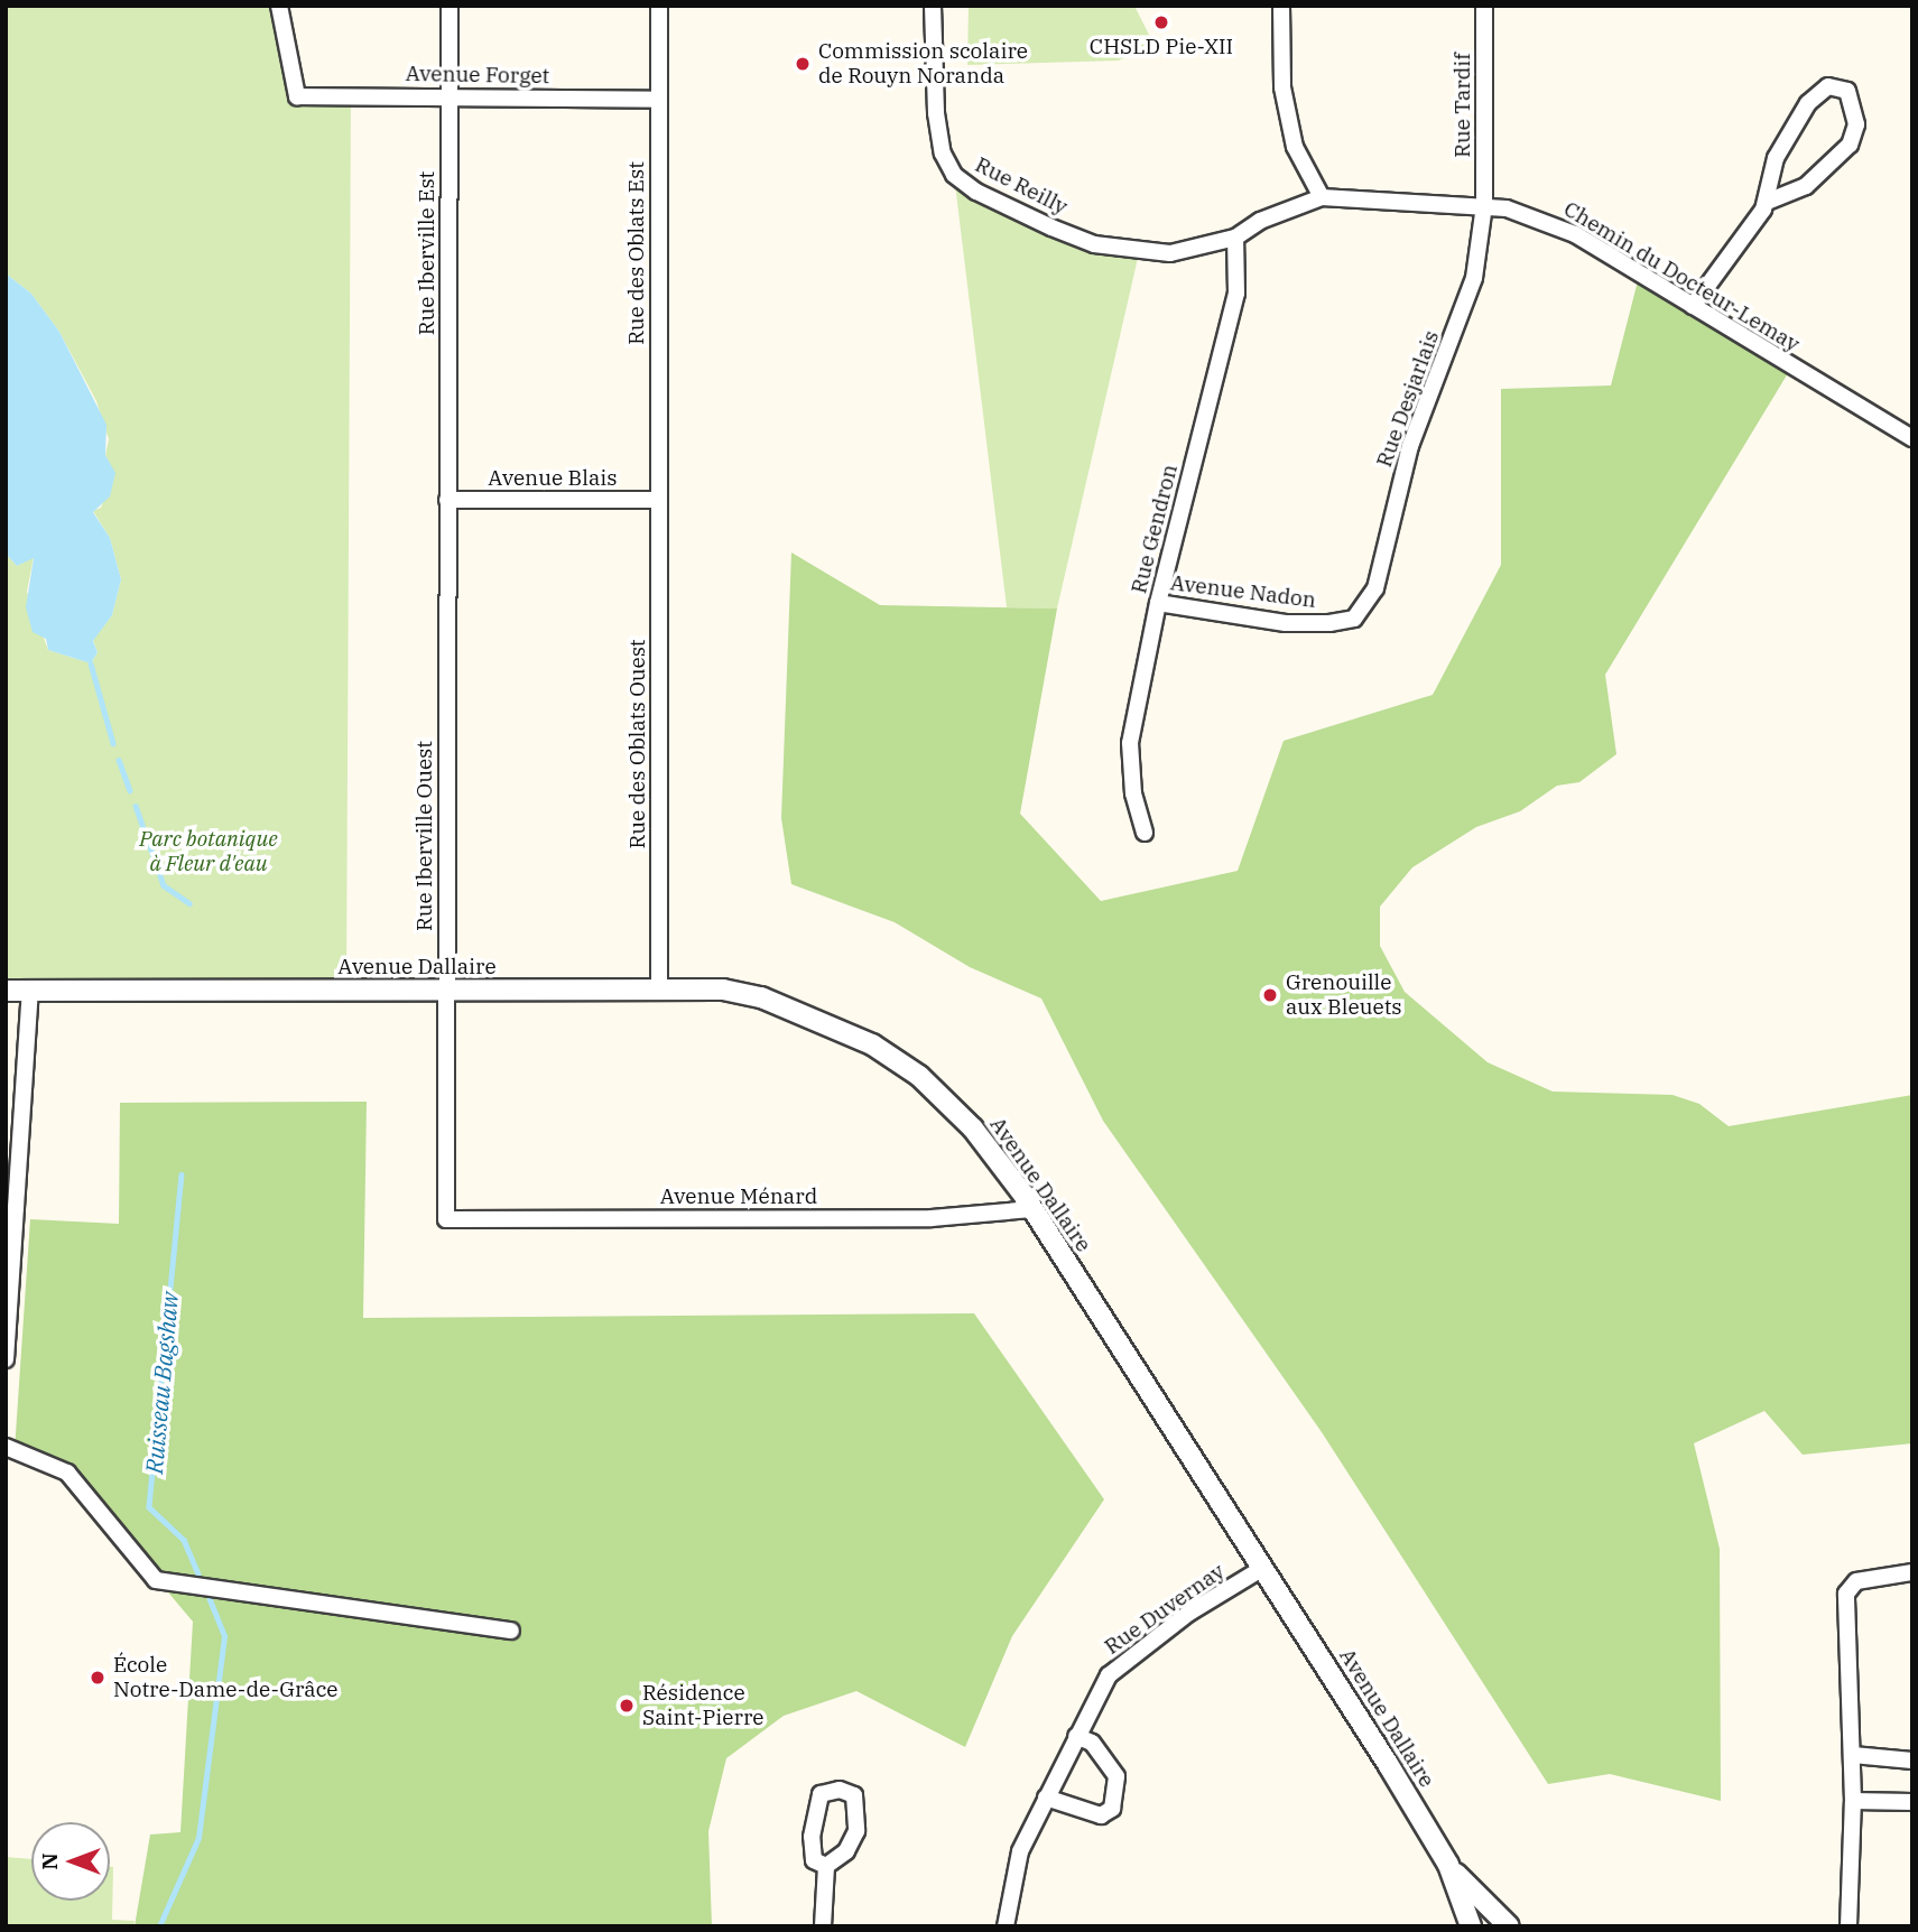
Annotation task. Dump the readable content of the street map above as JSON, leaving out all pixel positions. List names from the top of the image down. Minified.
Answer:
{"streets":{"street":["Avenue Forget","Rue Tardif","Rue Reilly","Rue Iberville Est","Rue des Oblats Est","Chemin du Docteur-Lemay","Rue Desjarlais","Avenue Blais","Rue Gendron","Avenue Nadon","Rue des Oblats Ouest","Rue Iberville Ouest","Avenue Dallaire","Avenue Ménard","Rue Duvernay"]},"crossings":[["Avenue Forget","Rue Iberville Est"],["Avenue Forget","Rue des Oblats Est"],["Rue Tardif","Chemin du Docteur-Lemay"],["Rue Tardif","Rue Desjarlais"],["Rue Reilly","Chemin du Docteur-Lemay"],["Rue Reilly","Rue Gendron"],["Rue Iberville Est","Avenue Blais"],["Rue Iberville Est","Rue Iberville Ouest"],["Rue des Oblats Est","Avenue Blais"],["Rue des Oblats Est","Rue des Oblats Ouest"],["Chemin du Docteur-Lemay","Rue Desjarlais"],["Chemin du Docteur-Lemay","Rue Gendron"],["Rue Desjarlais","Avenue Nadon"],["Avenue Blais","Rue des Oblats Ouest"],["Avenue Blais","Rue Iberville Ouest"],["Rue Gendron","Avenue Nadon"],["Rue des Oblats Ouest","Avenue Dallaire"],["Rue Iberville Ouest","Avenue Dallaire"],["Rue Iberville Ouest","Avenue Ménard"],["Avenue Dallaire","Avenue Ménard"],["Avenue Dallaire","Rue Duvernay"]],"water":["Ruisseau Bagshaw"],"parks":["Parc botanique à Fleur d'eau"],"places":["CHSLD Pie-XII","Commission scolaire de Rouyn Noranda","Grenouille aux Bleuets","École Notre-Dame-de-Grâce","Résidence Saint-Pierre"],"north":"left"}
